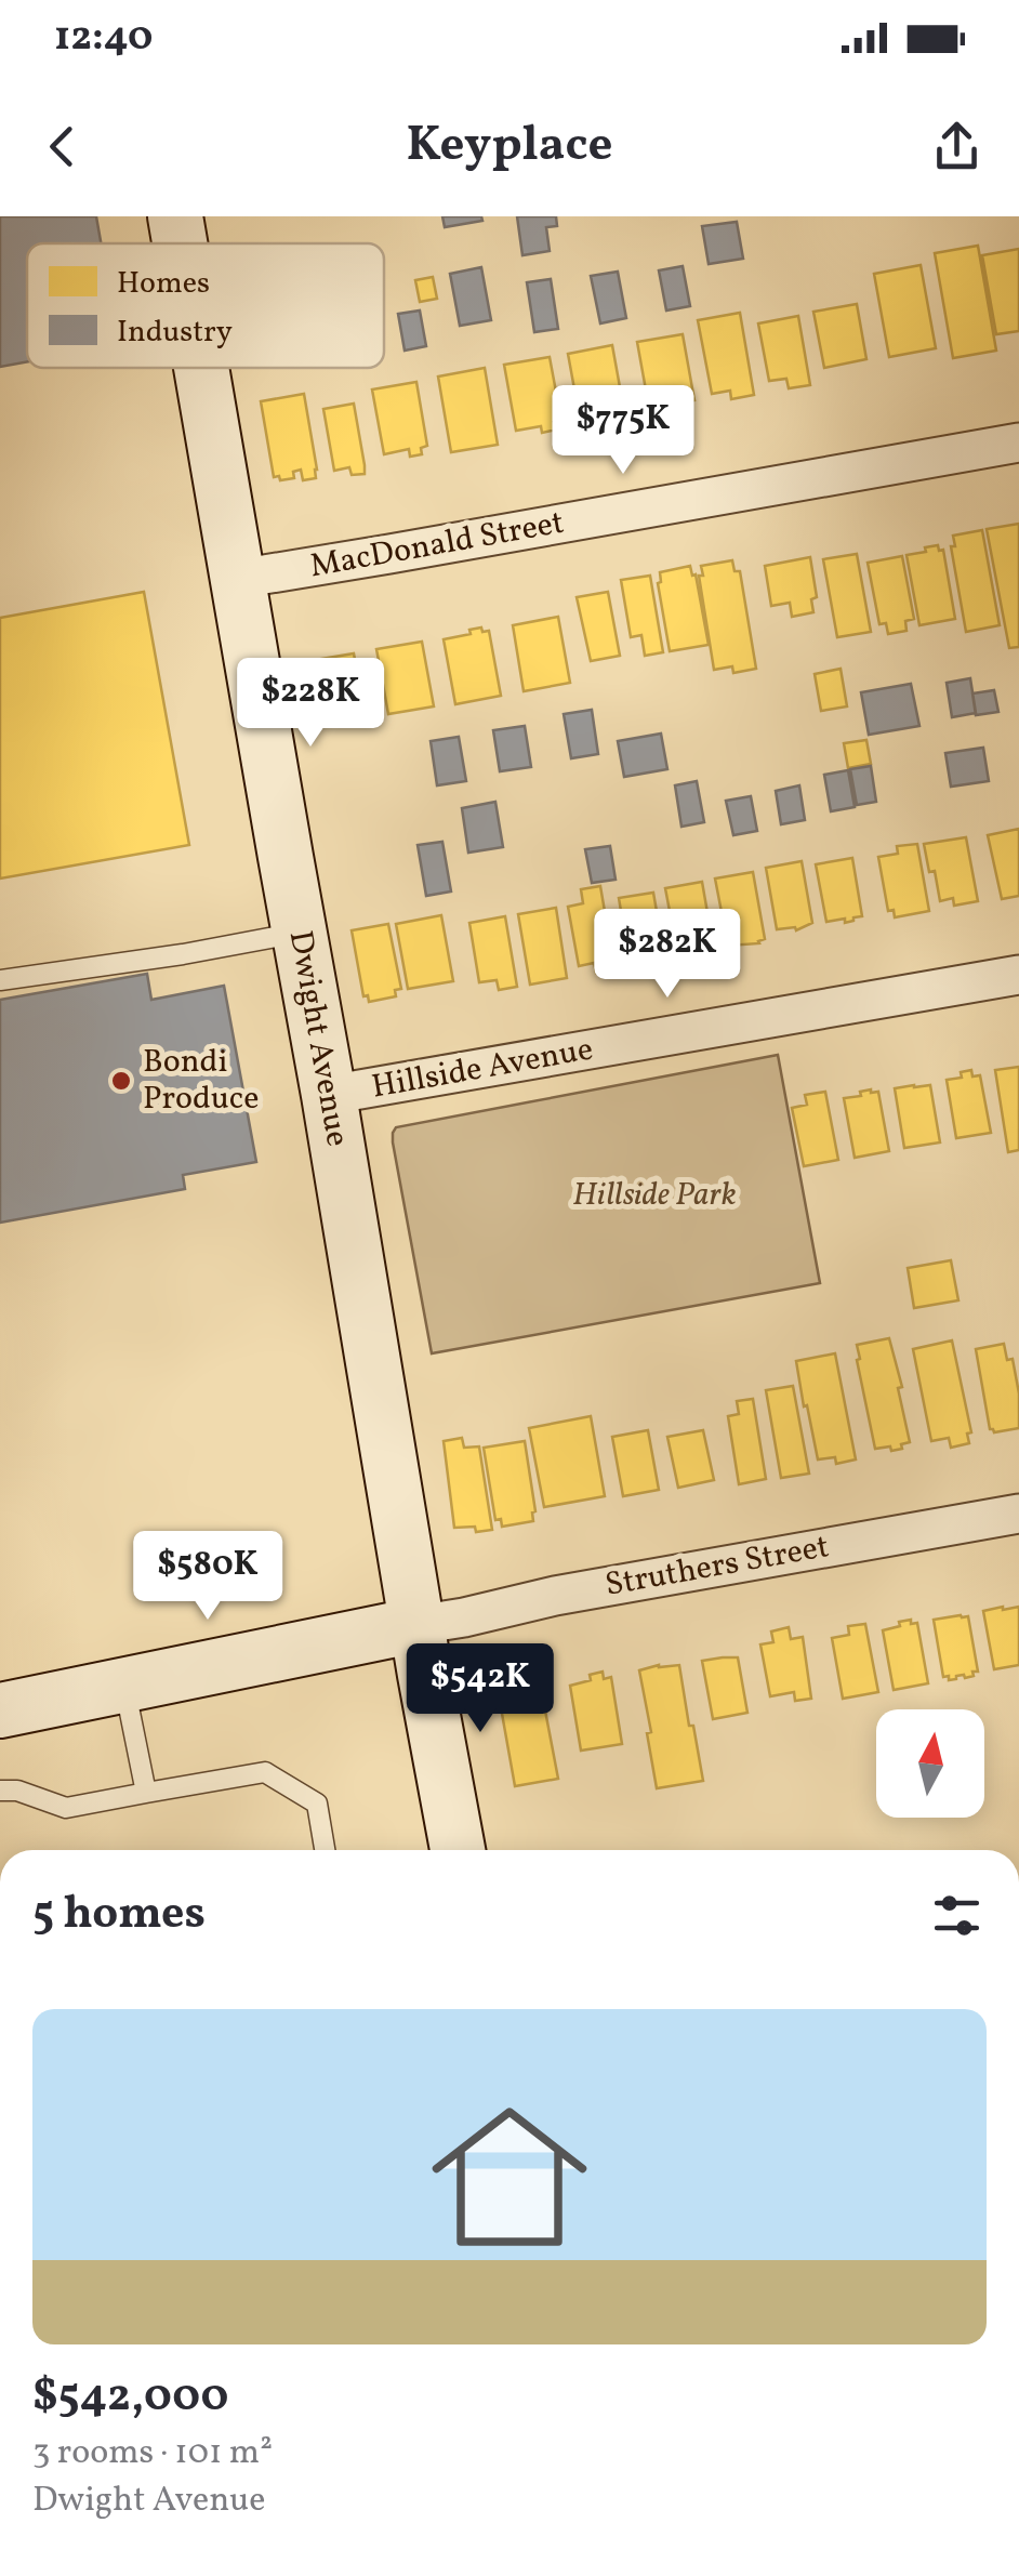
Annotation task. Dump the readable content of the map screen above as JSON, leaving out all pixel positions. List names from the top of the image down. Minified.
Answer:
{"streets":{"street":["MacDonald Street","Dwight Avenue","Hillside Avenue","Struthers Street"]},"crossings":[["MacDonald Street","Dwight Avenue"],["Dwight Avenue","Hillside Avenue"],["Dwight Avenue","Struthers Street"]],"parks":["Hillside Park"],"places":["Bondi Produce"],"legend":["Homes","Industry"],"north":"top","page":{"status":"12:40","header":"Keyplace","price":["$775K","$228K","$282K","$580K","$542K"],"heading":"5 homes","list":[{"name":"$542,000","note":"3 rooms · 101 m² · Dwight Avenue"}]}}
